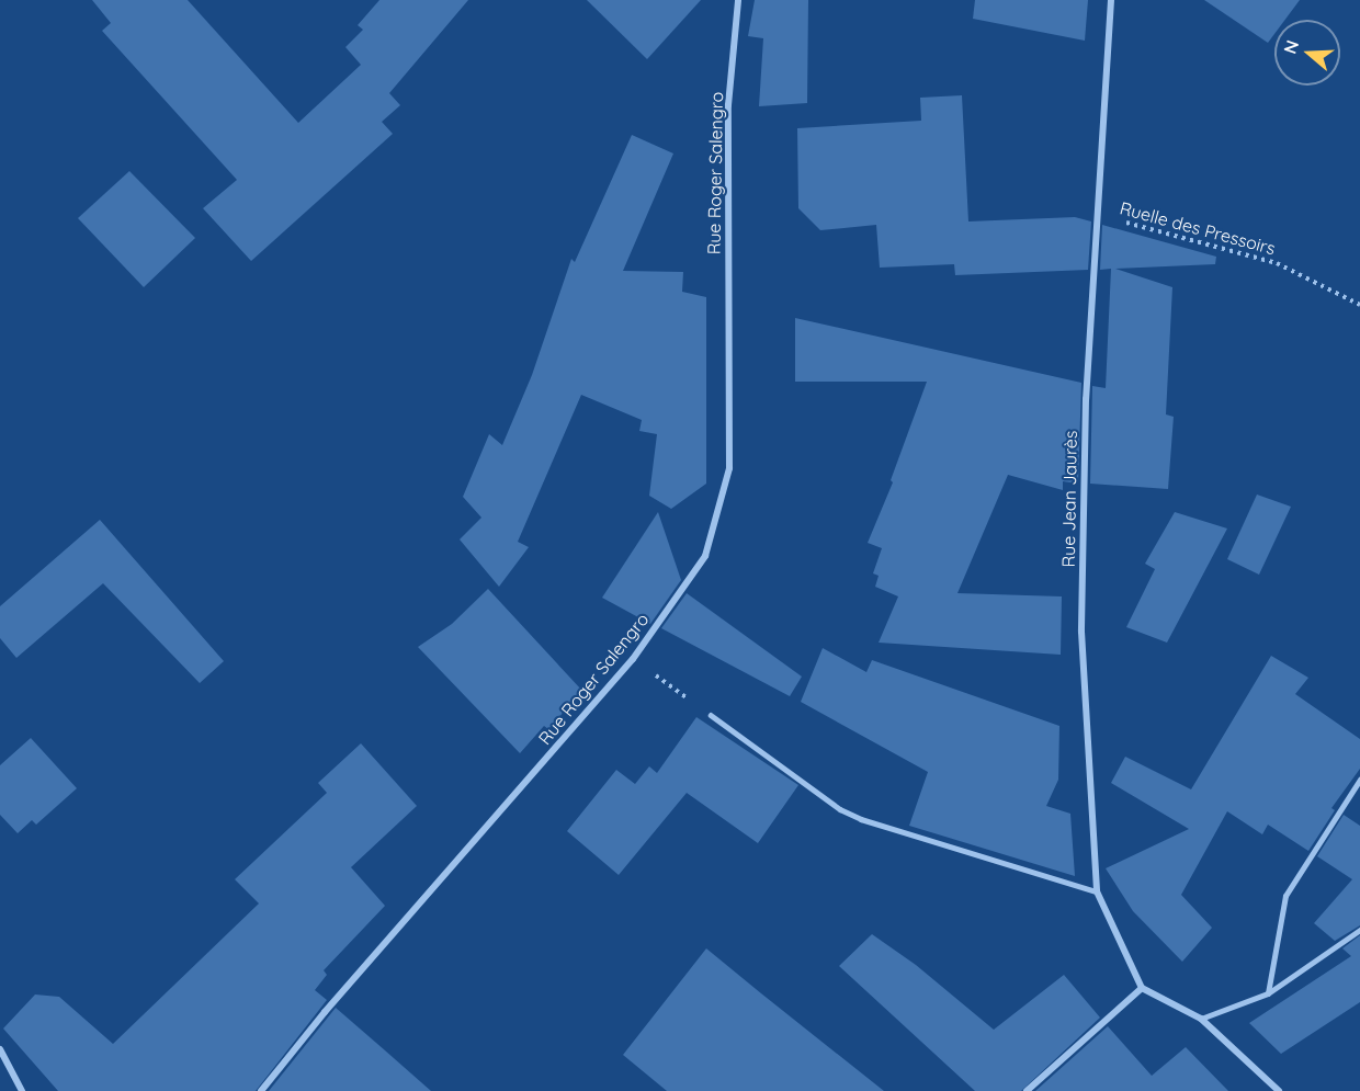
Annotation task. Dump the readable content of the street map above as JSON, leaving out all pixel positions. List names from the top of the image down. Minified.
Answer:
{"streets":{"street":["Rue Roger Salengro","Rue Jean Jaurès"],"path":["Ruelle des Pressoirs"]},"crossings":[["Ruelle des Pressoirs","Rue Jean Jaurès"]],"north":"left"}
